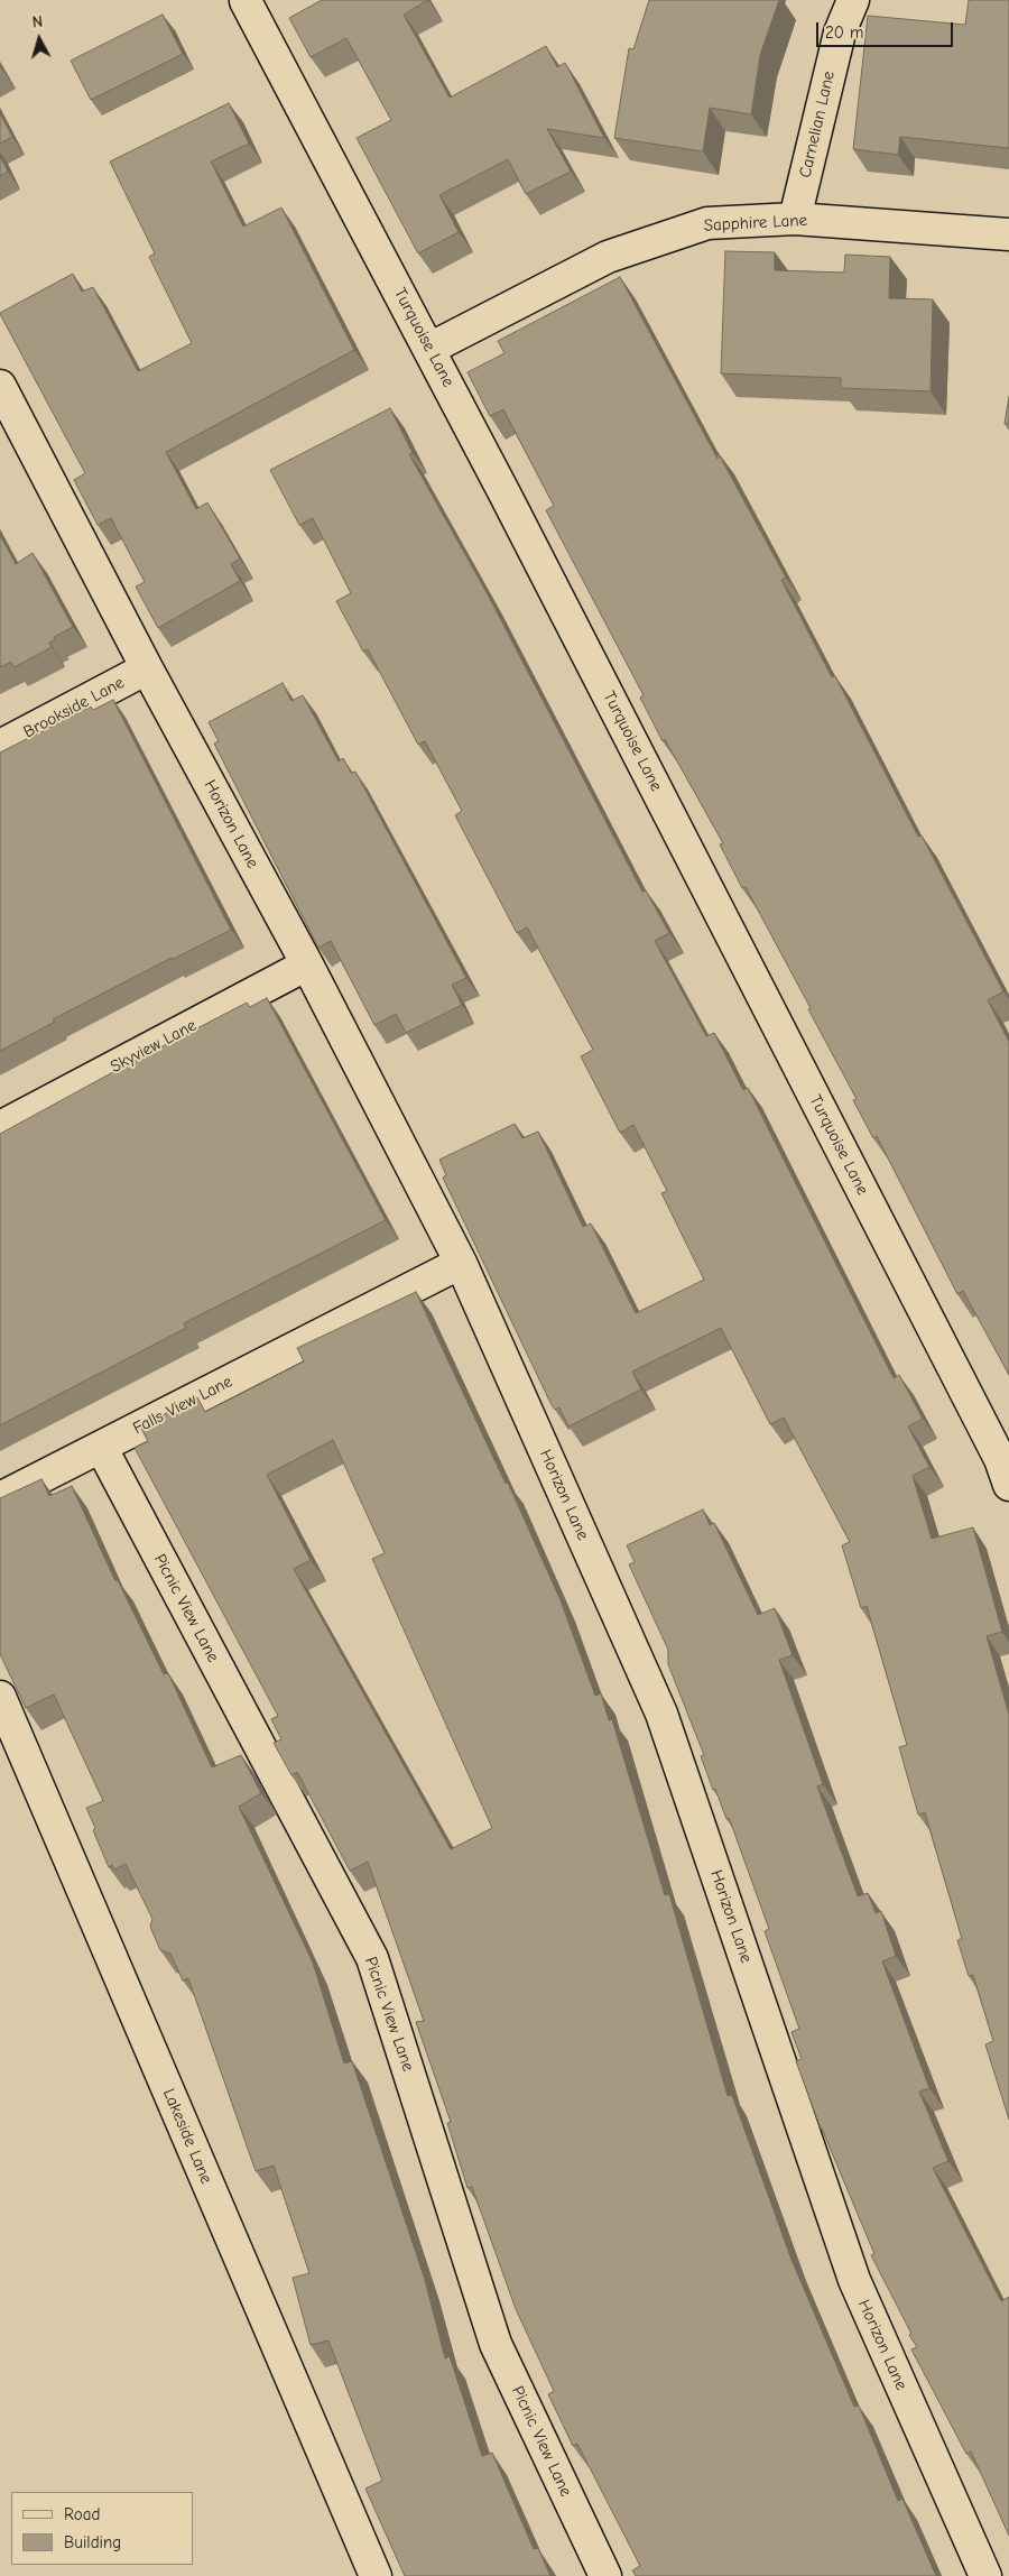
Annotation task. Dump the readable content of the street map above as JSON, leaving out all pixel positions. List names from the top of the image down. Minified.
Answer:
{"streets":{"street":["Carnelian Lane","Sapphire Lane","Turquoise Lane","Brookside Lane","Horizon Lane","Skyview Lane","Falls View Lane","Picnic View Lane","Lakeside Lane"]},"crossings":[["Carnelian Lane","Sapphire Lane"],["Sapphire Lane","Turquoise Lane"],["Brookside Lane","Horizon Lane"],["Horizon Lane","Skyview Lane"],["Horizon Lane","Falls View Lane"],["Falls View Lane","Picnic View Lane"]],"legend":["Road","Building"],"scale_bar":"20 m","north":"top"}
